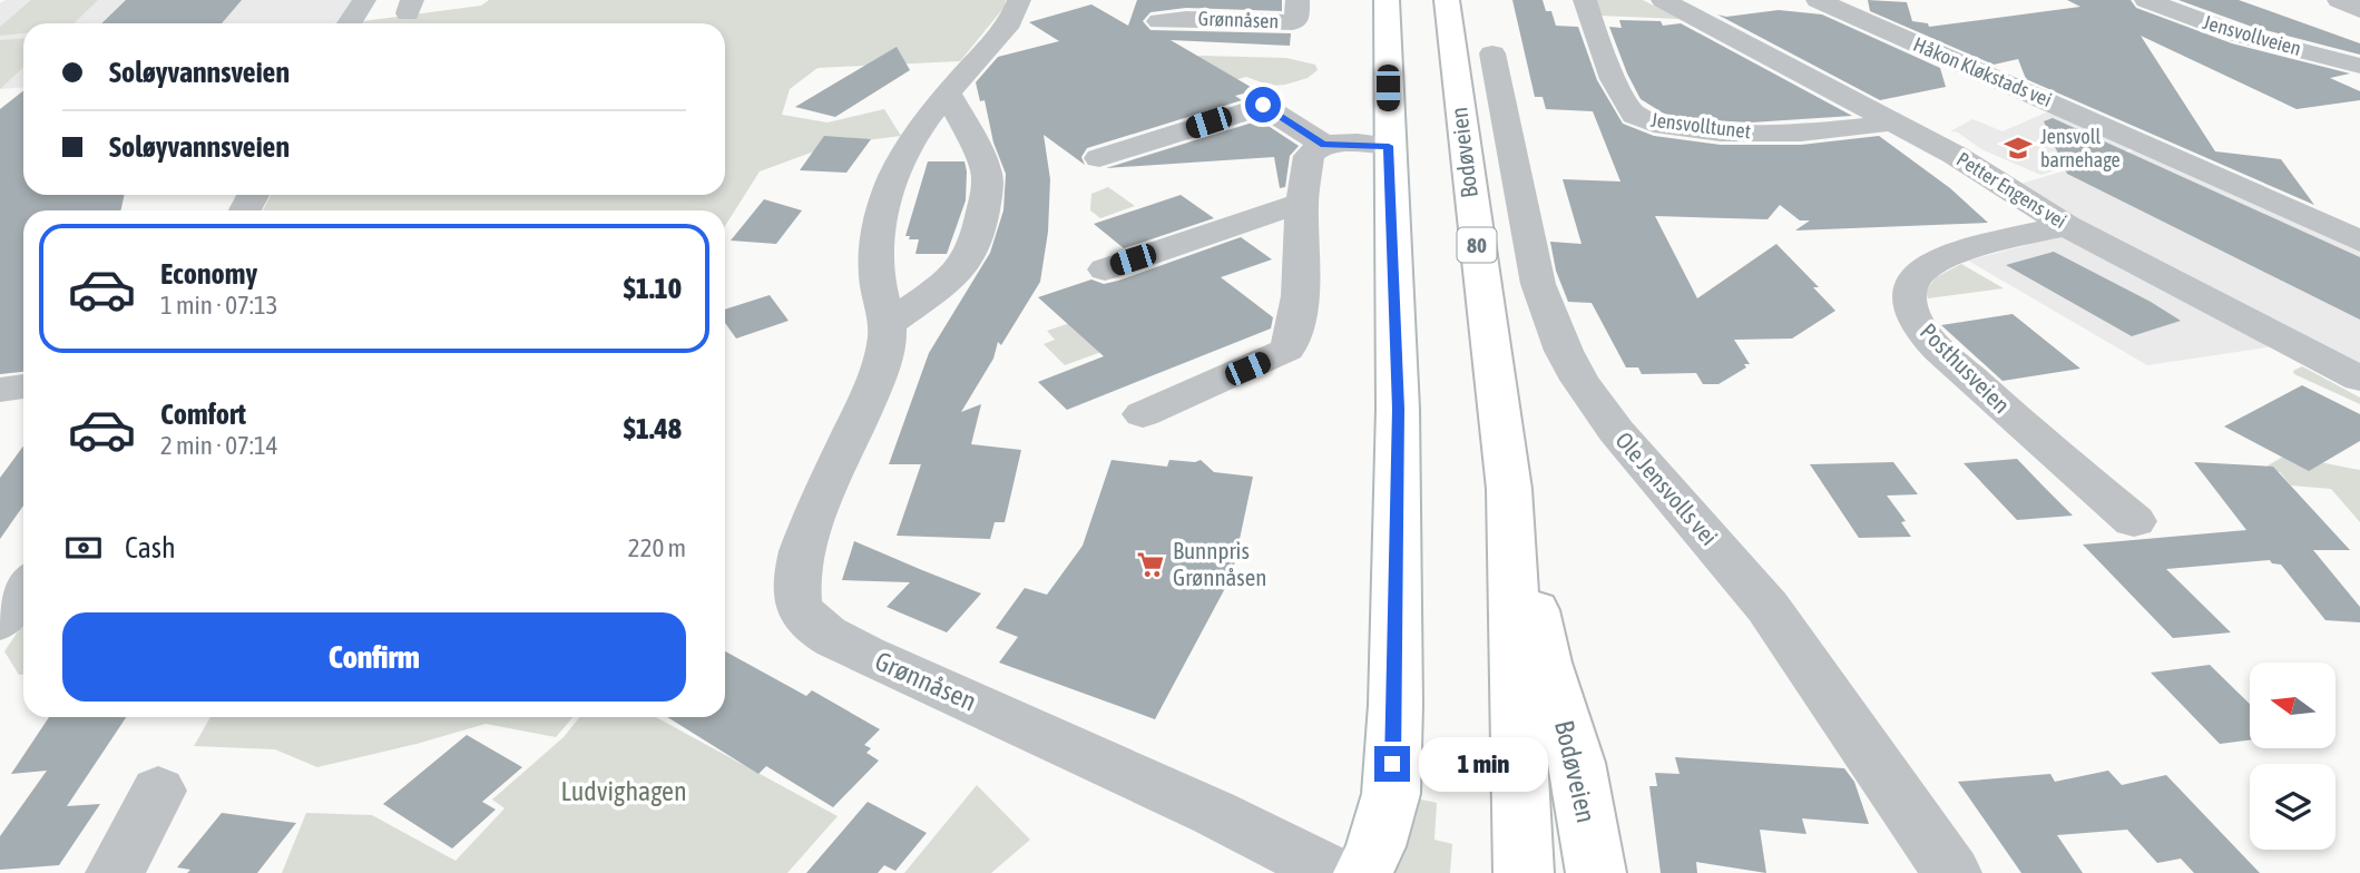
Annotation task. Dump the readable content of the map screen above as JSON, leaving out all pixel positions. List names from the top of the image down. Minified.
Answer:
{"streets":{"main road":["Bodøveien","80"],"street":["Grønnåsen","Jensvollveien","Håkon Kløkstads vei","Jensvolltunet","Petter Engens vei","Posthusveien","Ole Jensvolls vei"]},"crossings":[["Jensvolltunet","Petter Engens vei"],["Petter Engens vei","Posthusveien"]],"parks":["Ludvighagen"],"places":{"school or university":["Jensvoll barnehage"],"supermarket":["Bunnpris Grønnåsen"]},"north":"left","page":{"banner":["Soløyvannsveien","Soløyvannsveien"],"list":[{"name":"Economy","note":"1 min · 07:13","value":"$1.10"},{"name":"Comfort","note":"2 min · 07:14","value":"$1.48"}],"pay":["Cash","220 m"],"buttons":"Confirm","bubble":"1 min"}}
